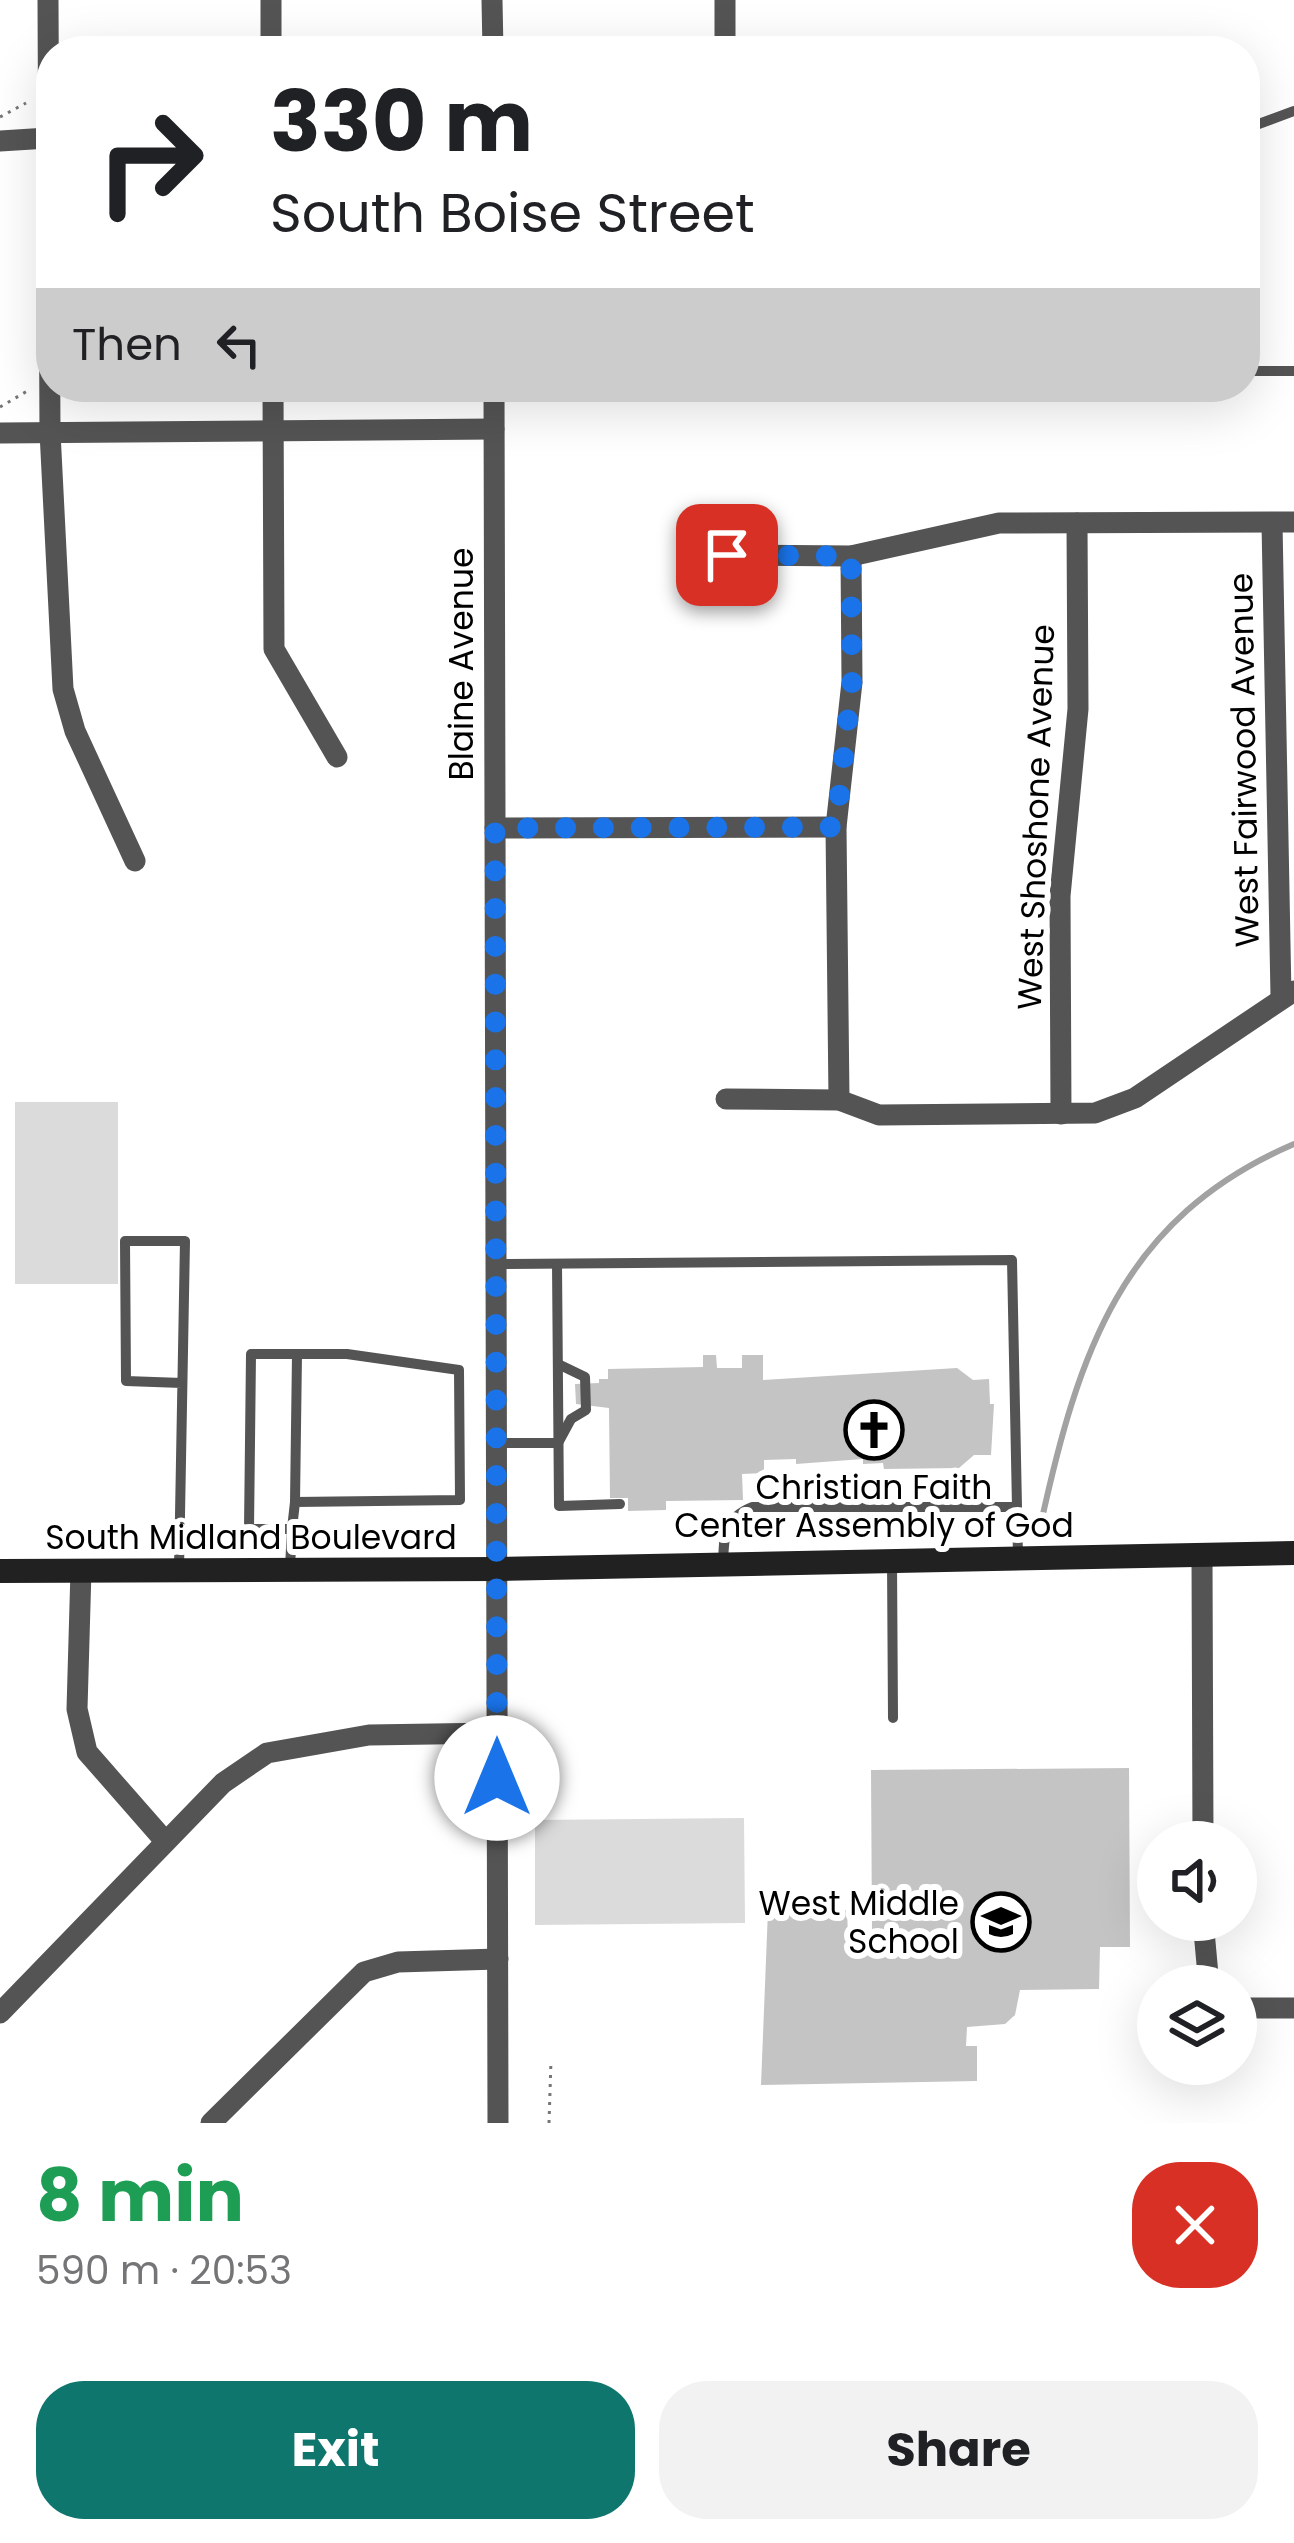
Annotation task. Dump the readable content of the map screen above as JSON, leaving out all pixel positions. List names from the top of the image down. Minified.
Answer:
{"streets":{"main road":["South Midland Boulevard"],"street":["Blaine Avenue","West Fairwood Avenue","West Shoshone Avenue"]},"crossings":[["Blaine Avenue","South Midland Boulevard"]],"places":{"church":["Christian Faith Center Assembly of God"],"school or university":["West Middle School"]},"page":{"turn":["330 m","South Boise Street"],"then":"Then","heading":["8 min","590 m · 20:53"],"buttons":["Exit","Share"]}}
